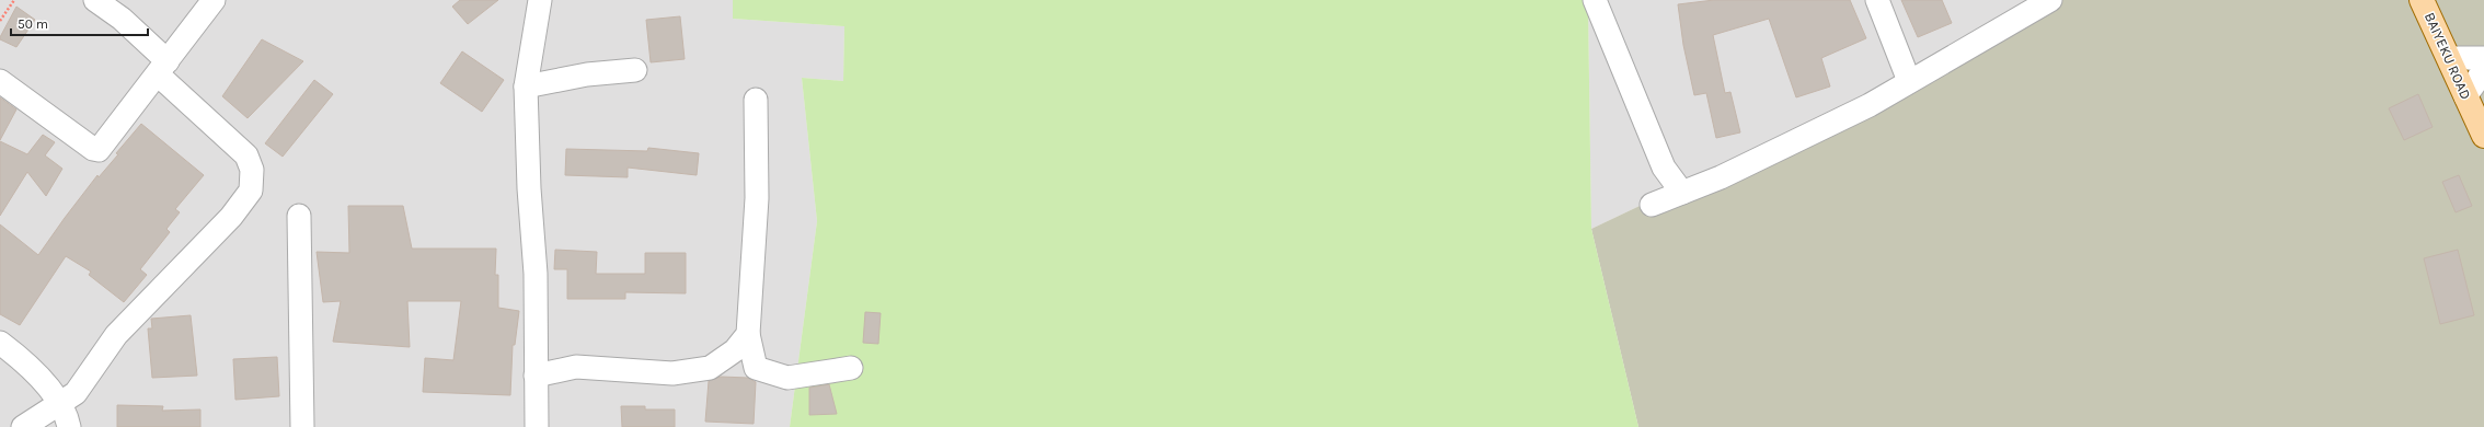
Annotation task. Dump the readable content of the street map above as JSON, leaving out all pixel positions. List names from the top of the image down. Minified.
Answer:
{"streets":{"main road":["BAIYEKU ROAD"]},"scale_bar":"50 m"}
